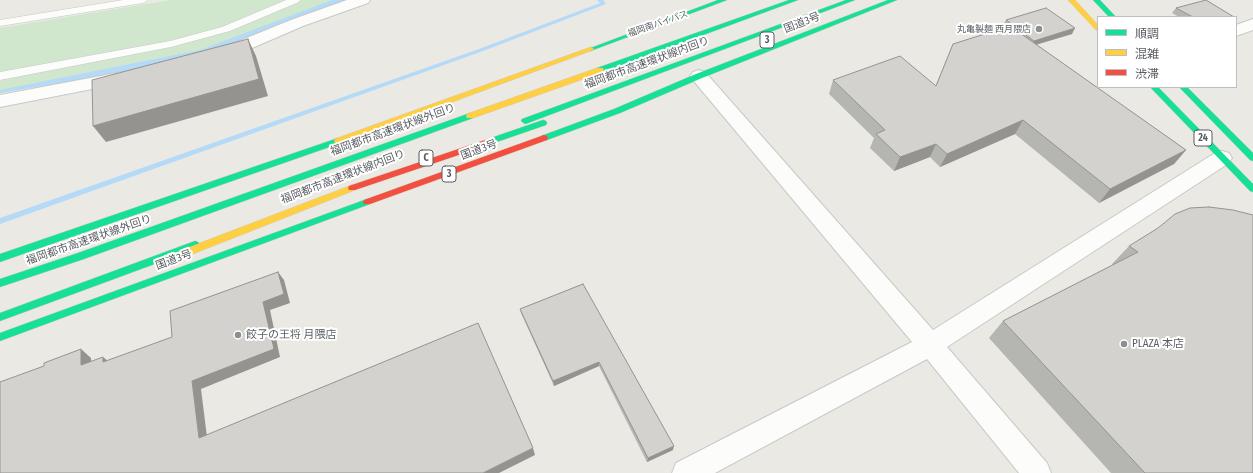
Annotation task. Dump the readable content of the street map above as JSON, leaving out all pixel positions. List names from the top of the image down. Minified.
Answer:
{"streets":{"main road":["国道3号","福岡南バイパス","3","福岡都市高速環状線内回り","福岡都市高速環状線外回り","24","C"]},"places":["丸亀製麺 西月隈店","餃子の王将 月隈店","PLAZA 本店"],"legend":["順調","混雑","渋滞"]}
